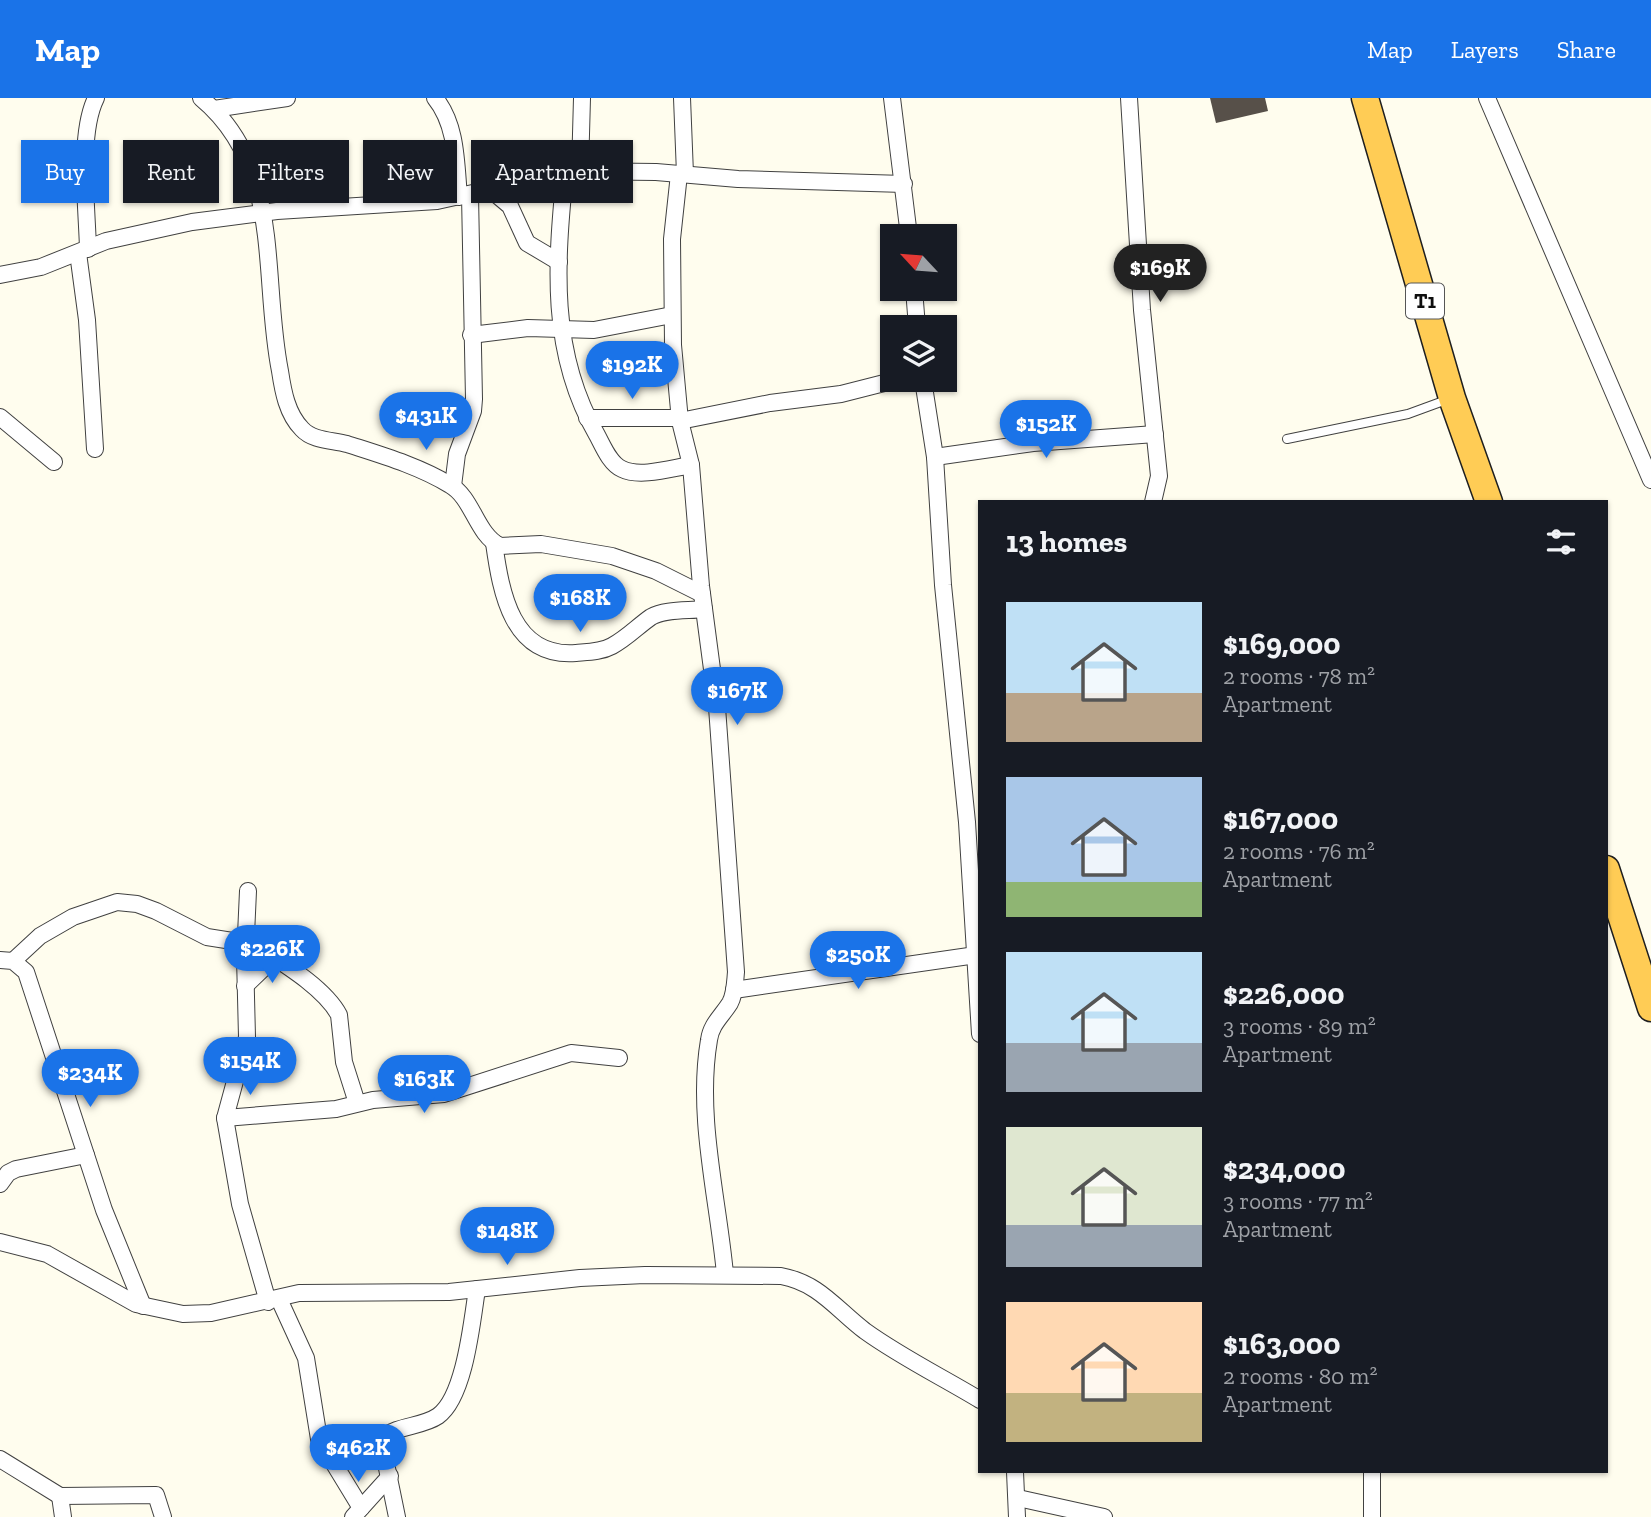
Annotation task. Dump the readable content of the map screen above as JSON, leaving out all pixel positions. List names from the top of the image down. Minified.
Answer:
{"streets":{"highway":["T1"]},"north":"top left","page":{"header":"Map","nav":["Map","Layers","Share"],"chip":["Buy","Rent","Filters","New","Apartment"],"price":["$169K","$192K","$431K","$152K","$168K","$167K","$226K","$250K","$154K","$234K","$163K","$148K","$462K"],"heading":"13 homes","list":[{"name":"$169,000","note":"2 rooms · 78 m² · Apartment"},{"name":"$167,000","note":"2 rooms · 76 m² · Apartment"},{"name":"$226,000","note":"3 rooms · 89 m² · Apartment"},{"name":"$234,000","note":"3 rooms · 77 m² · Apartment"},{"name":"$163,000","note":"2 rooms · 80 m² · Apartment"}]}}
